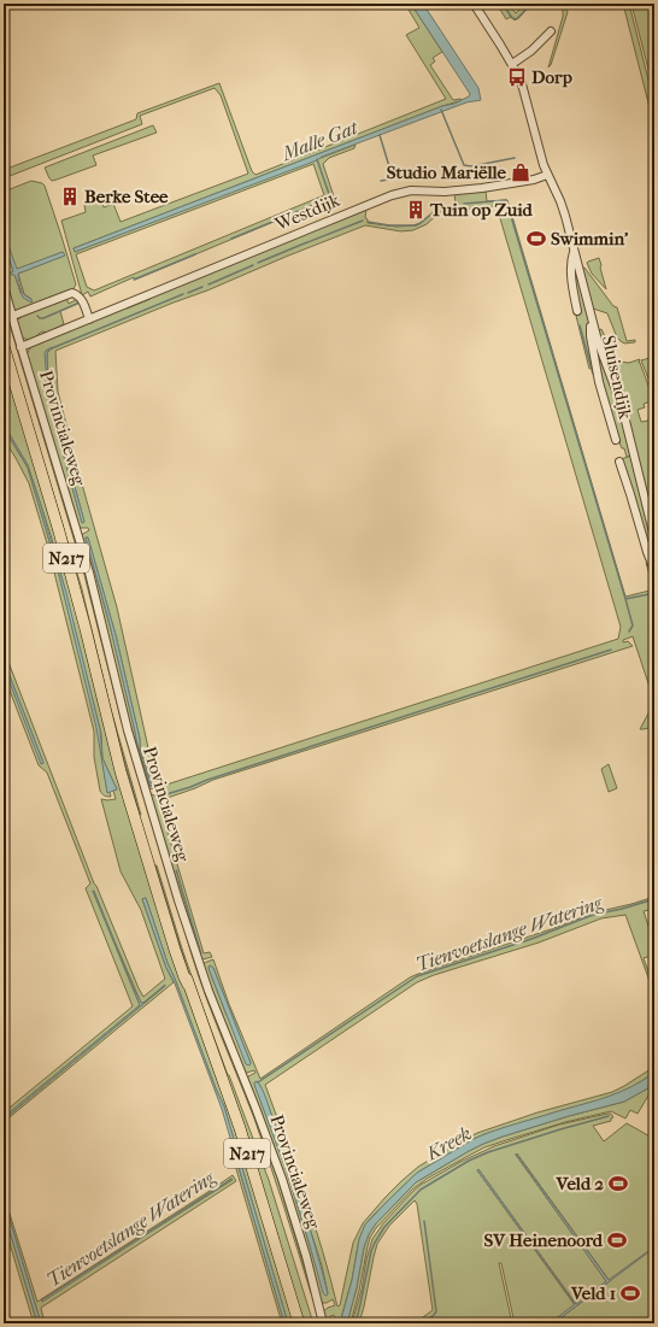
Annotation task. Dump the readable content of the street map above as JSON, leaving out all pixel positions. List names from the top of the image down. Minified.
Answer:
{"streets":{"main road":["Provincialeweg","N217"],"street":["Westdijk","Sluisendijk"]},"crossings":[["Westdijk","Sluisendijk"],["Westdijk","Provincialeweg"]],"water":["Malle Gat","Tienvoetslange Watering","Kreek"],"places":{"bus stop":["Dorp"],"shop":["Studio Mariëlle"],"building":["Berke Stee","Tuin op Zuid"],"sports":["Swimmin'","Veld 2","SV Heinenoord","Veld 1"]}}
